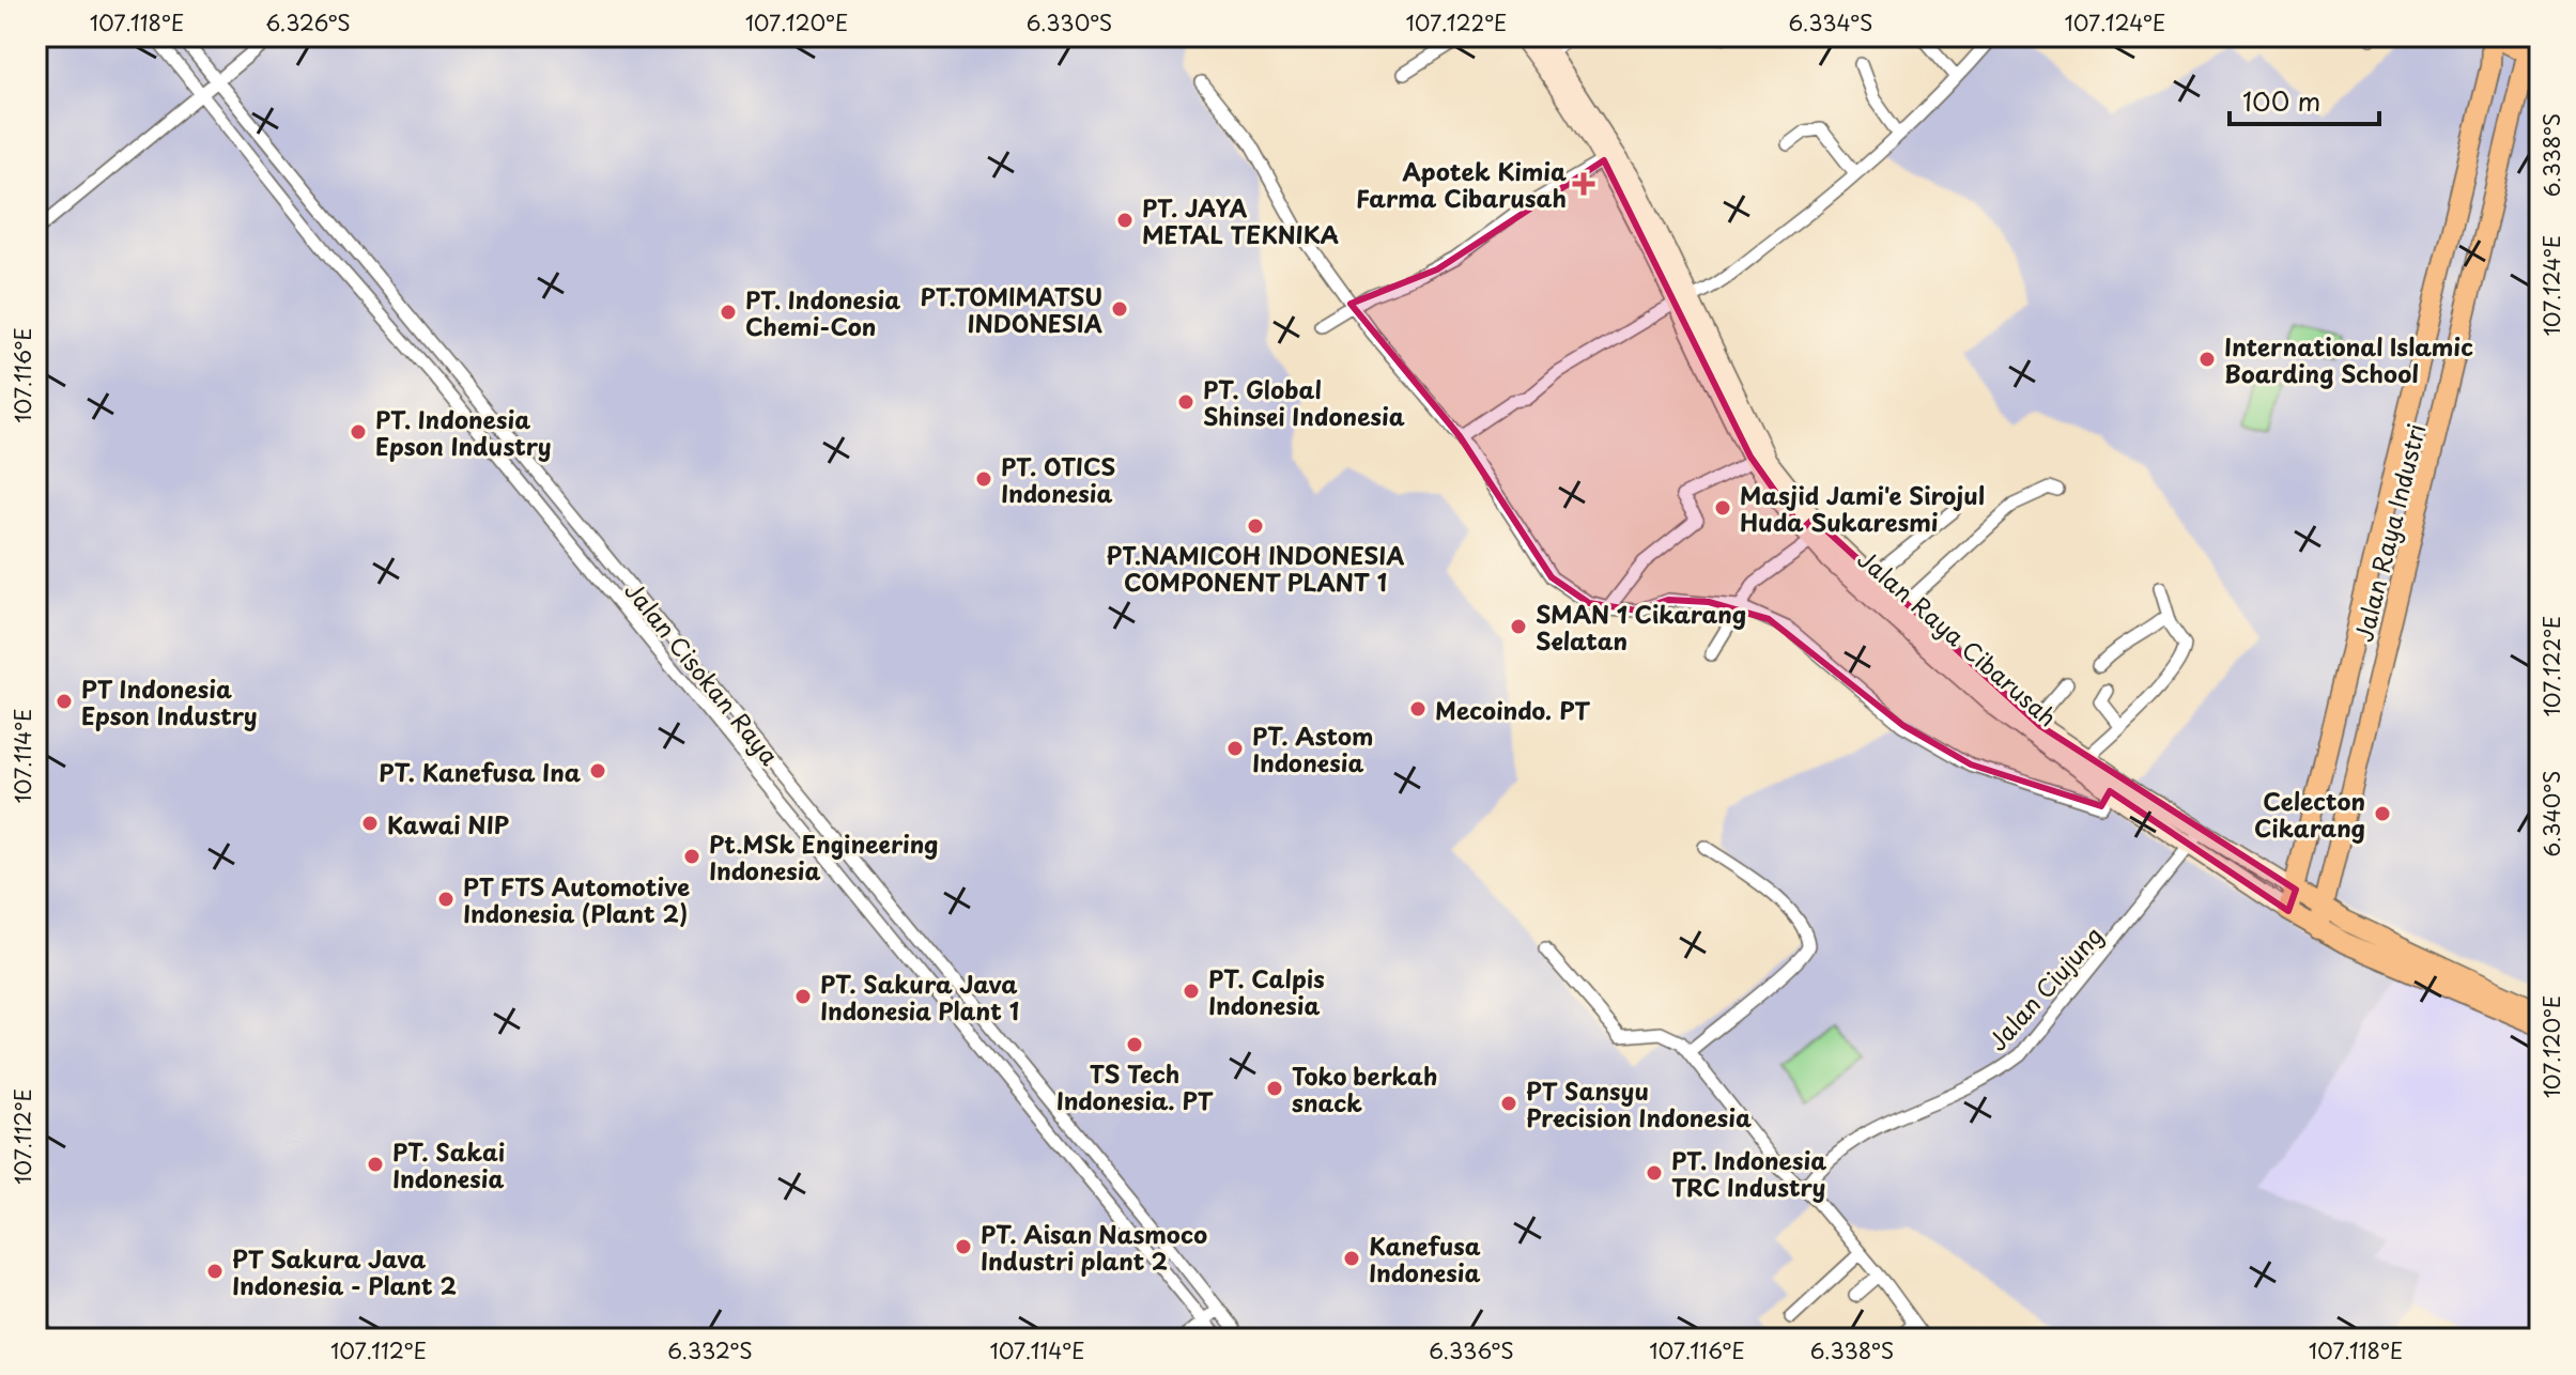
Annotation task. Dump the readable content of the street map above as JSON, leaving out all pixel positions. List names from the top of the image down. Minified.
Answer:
{"streets":{"main road":["Jalan Raya Industri","Jalan Raya Cibarusah"],"street":["Jalan Cisokan Raya","Jalan Ciujung"]},"crossings":[["Jalan Raya Industri","Jalan Raya Cibarusah"],["Jalan Raya Cibarusah","Jalan Ciujung"]],"places":{"health":["Apotek Kimia Farma Cibarusah"],"other":["PT. JAYA METAL TEKNIKA","PT.TOMIMATSU INDONESIA","PT. Indonesia Chemi-Con","International Islamic Boarding School","PT. Global Shinsei Indonesia","PT. Indonesia Epson Industry","PT. OTICS Indonesia","Masjid Jami'e Sirojul Huda Sukaresmi","PT.NAMICOH INDONESIA COMPONENT PLANT 1","SMAN 1 Cikarang Selatan","PT Indonesia Epson Industry","Mecoindo. PT","PT. Astom Indonesia","PT. Kanefusa Ina","Celecton Cikarang","Kawai NIP","Pt.MSk Engineering Indonesia","PT FTS Automotive Indonesia (Plant 2)","PT. Calpis Indonesia","PT. Sakura Java Indonesia Plant 1","TS Tech Indonesia. PT","Toko berkah snack","PT Sansyu Precision Indonesia","PT. Sakai Indonesia","PT. Indonesia TRC Industry","PT. Aisan Nasmoco Industri plant 2","Kanefusa Indonesia","PT Sakura Java Indonesia - Plant 2"]},"scale_bar":"100 m","coordinates":["107.118°E","6.326°S","107.120°E","6.330°S","107.122°E","6.334°S","107.124°E","6.338°S","107.116°E","107.114°E","6.340°S","107.112°E","6.332°S","6.336°S"]}
